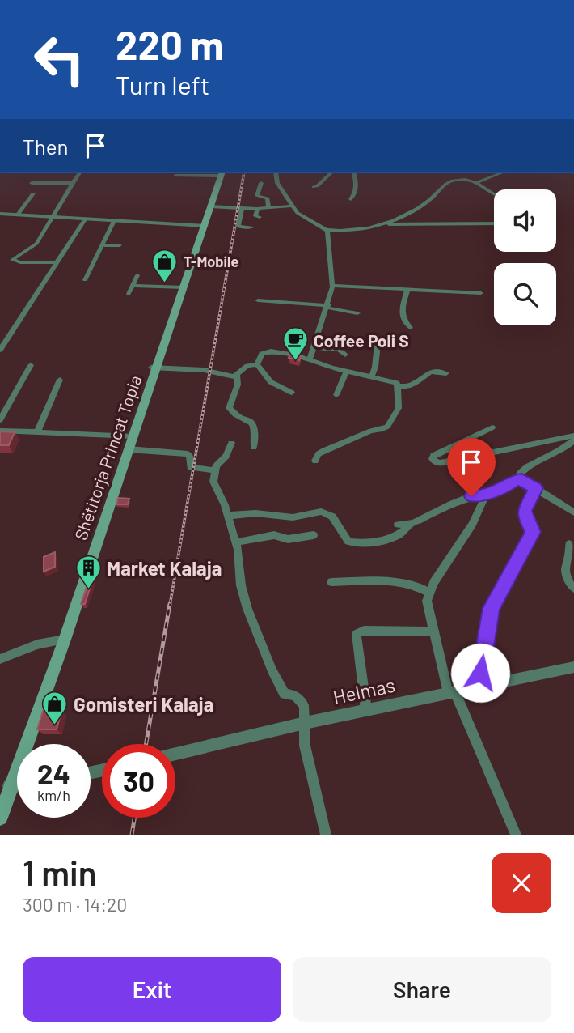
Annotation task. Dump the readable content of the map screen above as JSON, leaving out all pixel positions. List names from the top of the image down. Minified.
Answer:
{"streets":{"main road":["Shëtitorja Princat Topia"],"street":["Helmas"]},"places":{"shop":["T-Mobile","Gomisteri Kalaja"],"cafe":["Coffee Poli S"],"building":["Market Kalaja"]},"page":{"turn":["220 m","Turn left"],"then":"Then","speed":"24 km/h","limit":"30","heading":["1 min","300 m · 14:20"],"buttons":["Exit","Share"]}}
